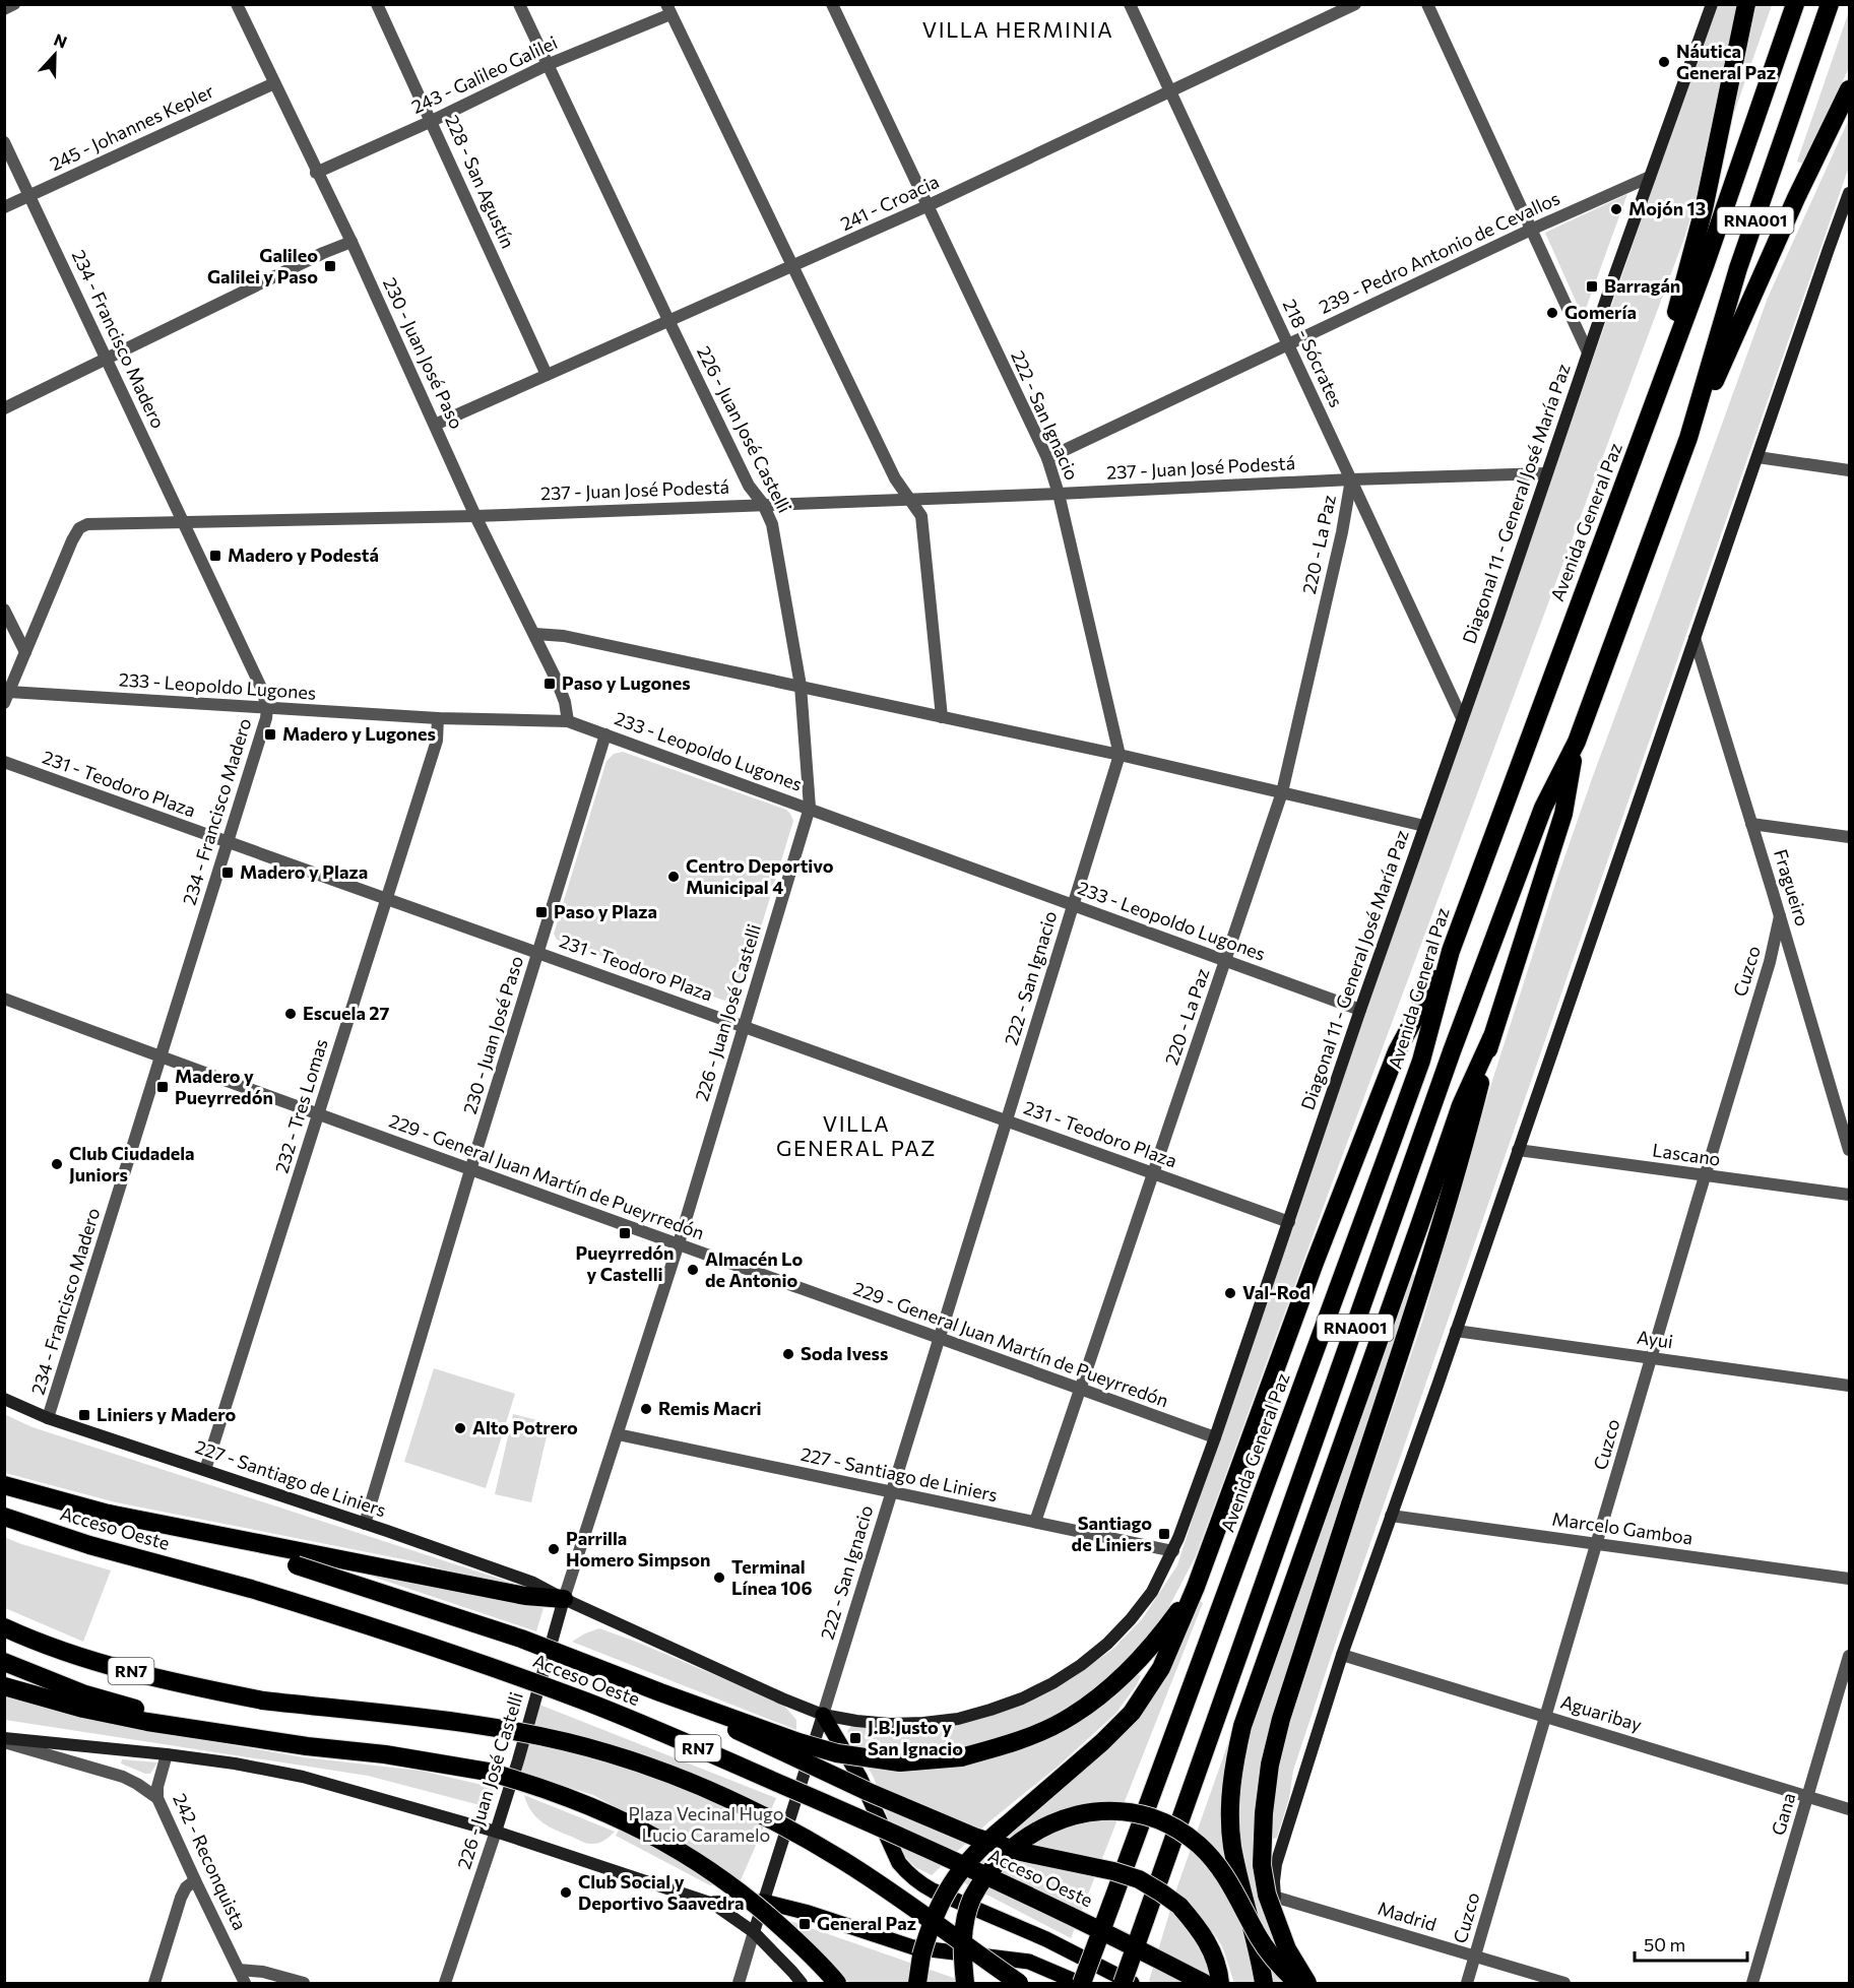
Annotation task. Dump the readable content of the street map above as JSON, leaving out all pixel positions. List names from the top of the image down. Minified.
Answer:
{"streets":{"highway":["RNA001","Avenida General Paz","Acceso Oeste","RN7"],"street":["243 - Galileo Galilei","245 - Johannes Kepler","228 - San Agustín","241 - Croacia","239 - Pedro Antonio de Cevallos","234 - Francisco Madero","230 - Juan José Paso","218 - Sócrates","222 - San Ignacio","226 - Juan José Castelli","237 - Juan José Podestá","Diagonal 11 - General José María Paz","220 - La Paz","233 - Leopoldo Lugones","231 - Teodoro Plaza","Fragueiro","Cuzco","232 - Tres Lomas","Lascano","229 - General Juan Martín de Pueyrredón","Ayui","227 - Santiago de Liniers","Marcelo Gamboa","Aguaribay","Gana","242 - Reconquista","Madrid"]},"crossings":[["243 - Galileo Galilei","228 - San Agustín"],["243 - Galileo Galilei","230 - Juan José Paso"],["243 - Galileo Galilei","226 - Juan José Castelli"],["245 - Johannes Kepler","234 - Francisco Madero"],["245 - Johannes Kepler","230 - Juan José Paso"],["228 - San Agustín","241 - Croacia"],["241 - Croacia","230 - Juan José Paso"],["241 - Croacia","218 - Sócrates"],["241 - Croacia","222 - San Ignacio"],["241 - Croacia","226 - Juan José Castelli"],["239 - Pedro Antonio de Cevallos","218 - Sócrates"],["239 - Pedro Antonio de Cevallos","222 - San Ignacio"],["239 - Pedro Antonio de Cevallos","Diagonal 11 - General José María Paz"],["234 - Francisco Madero","237 - Juan José Podestá"],["234 - Francisco Madero","233 - Leopoldo Lugones"],["234 - Francisco Madero","231 - Teodoro Plaza"],["234 - Francisco Madero","229 - General Juan Martín de Pueyrredón"],["234 - Francisco Madero","227 - Santiago de Liniers"],["230 - Juan José Paso","237 - Juan José Podestá"],["230 - Juan José Paso","233 - Leopoldo Lugones"],["230 - Juan José Paso","231 - Teodoro Plaza"],["230 - Juan José Paso","229 - General Juan Martín de Pueyrredón"],["230 - Juan José Paso","227 - Santiago de Liniers"],["218 - Sócrates","237 - Juan José Podestá"],["218 - Sócrates","Diagonal 11 - General José María Paz"],["218 - Sócrates","220 - La Paz"],["222 - San Ignacio","237 - Juan José Podestá"],["222 - San Ignacio","Diagonal 11 - General José María Paz"],["222 - San Ignacio","233 - Leopoldo Lugones"],["222 - San Ignacio","231 - Teodoro Plaza"],["222 - San Ignacio","229 - General Juan Martín de Pueyrredón"],["222 - San Ignacio","227 - Santiago de Liniers"],["226 - Juan José Castelli","237 - Juan José Podestá"],["226 - Juan José Castelli","233 - Leopoldo Lugones"],["226 - Juan José Castelli","231 - Teodoro Plaza"],["226 - Juan José Castelli","229 - General Juan Martín de Pueyrredón"],["226 - Juan José Castelli","227 - Santiago de Liniers"],["237 - Juan José Podestá","Diagonal 11 - General José María Paz"],["237 - Juan José Podestá","220 - La Paz"],["Diagonal 11 - General José María Paz","233 - Leopoldo Lugones"],["Diagonal 11 - General José María Paz","231 - Teodoro Plaza"],["Diagonal 11 - General José María Paz","229 - General Juan Martín de Pueyrredón"],["Diagonal 11 - General José María Paz","227 - Santiago de Liniers"],["220 - La Paz","233 - Leopoldo Lugones"],["220 - La Paz","231 - Teodoro Plaza"],["220 - La Paz","229 - General Juan Martín de Pueyrredón"],["220 - La Paz","227 - Santiago de Liniers"],["233 - Leopoldo Lugones","232 - Tres Lomas"],["231 - Teodoro Plaza","232 - Tres Lomas"],["Fragueiro","Cuzco"],["Cuzco","Lascano"],["Cuzco","Ayui"],["Cuzco","Marcelo Gamboa"],["Cuzco","Aguaribay"],["Cuzco","Madrid"],["232 - Tres Lomas","229 - General Juan Martín de Pueyrredón"],["232 - Tres Lomas","227 - Santiago de Liniers"],["Aguaribay","Gana"]],"districts":["VILLA HERMINIA","VILLA GENERAL PAZ"],"parks":["Plaza Vecinal Hugo Lucio Caramelo"],"places":{"other":["Náutica General Paz","Mojón 13","Gomería","Centro Deportivo Municipal 4","Escuela 27","Club Ciudadela Juniors","Almacén Lo de Antonio","Val-Rod","Soda Ivess","Remis Macri","Alto Potrero","Parrilla Homero Simpson","Terminal Línea 106","Club Social y Deportivo Saavedra"],"transit":["Galileo Galilei y Paso","Barragán","Madero y Podestá","Paso y Lugones","Madero y Lugones","Madero y Plaza","Paso y Plaza","Madero y Pueyrredón","Pueyrredón y Castelli","Liniers y Madero","Santiago de Liniers","J.B.Justo y San Ignacio","General Paz"]},"scale_bar":"50 m","north":"top"}
